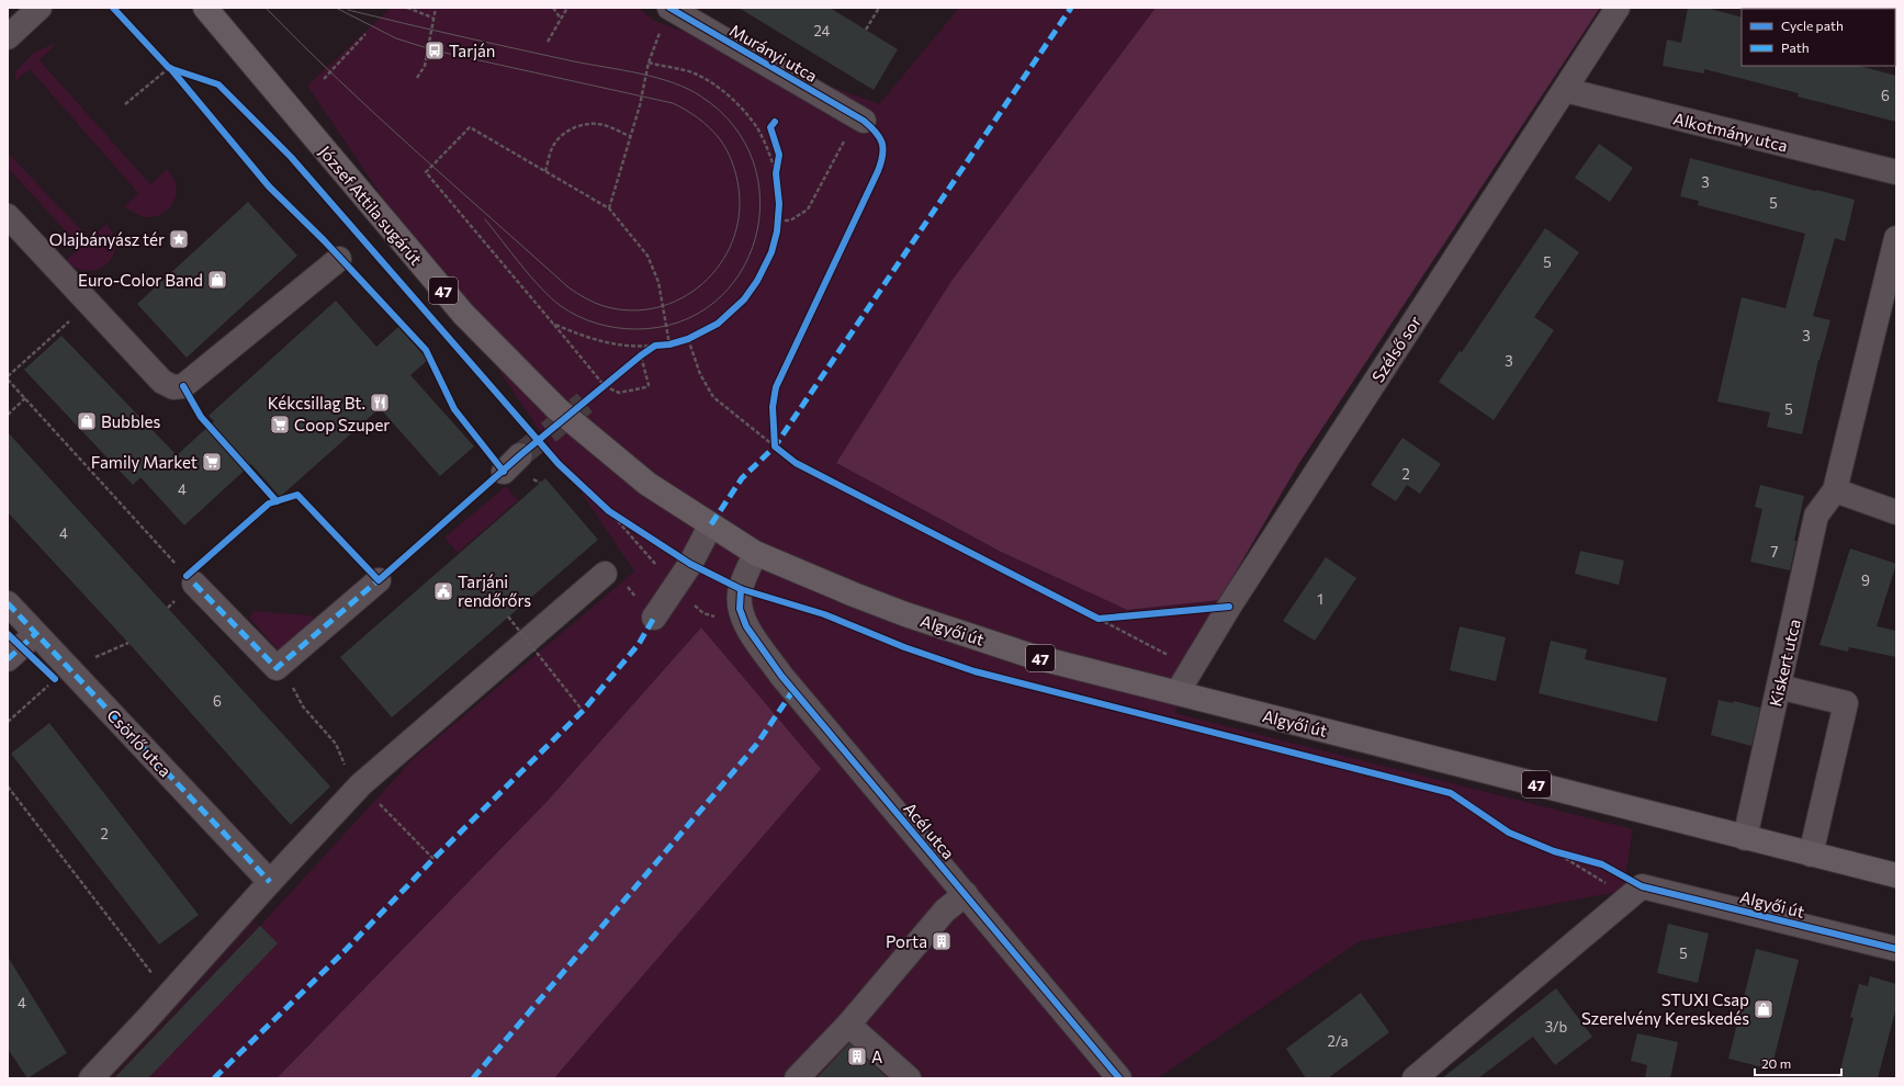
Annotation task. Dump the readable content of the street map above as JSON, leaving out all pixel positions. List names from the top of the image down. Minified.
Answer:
{"streets":{"main road":["József Attila sugárút","47","Algyői út"],"street":["Murányi utca","Alkotmány utca","Szélső sor","Kiskert utca","Csörlő utca","Acél utca"]},"crossings":[["Alkotmány utca","Szélső sor"],["József Attila sugárút","Algyői út"],["Szélső sor","Algyői út"],["Algyői út","Kiskert utca"],["Algyői út","Acél utca"]],"places":{"bus stop":["Tarján"],"place":["Olajbányász tér"],"shop":["Euro-Color Band","Bubbles","STUXI Csap Szerelvény Kereskedés"],"restaurant":["Kékcsillag Bt."],"supermarket":["Coop Szuper","Family Market"],"public building":["Tarjáni rendőrőrs"],"building":["Porta","A"]},"house_numbers":["24","6","3","5","5","3","3","5","2","4","4","7","9","1","6","2","5","4","3/b","2/a"],"legend":["Cycle path","Path"],"scale_bar":"20 m"}
